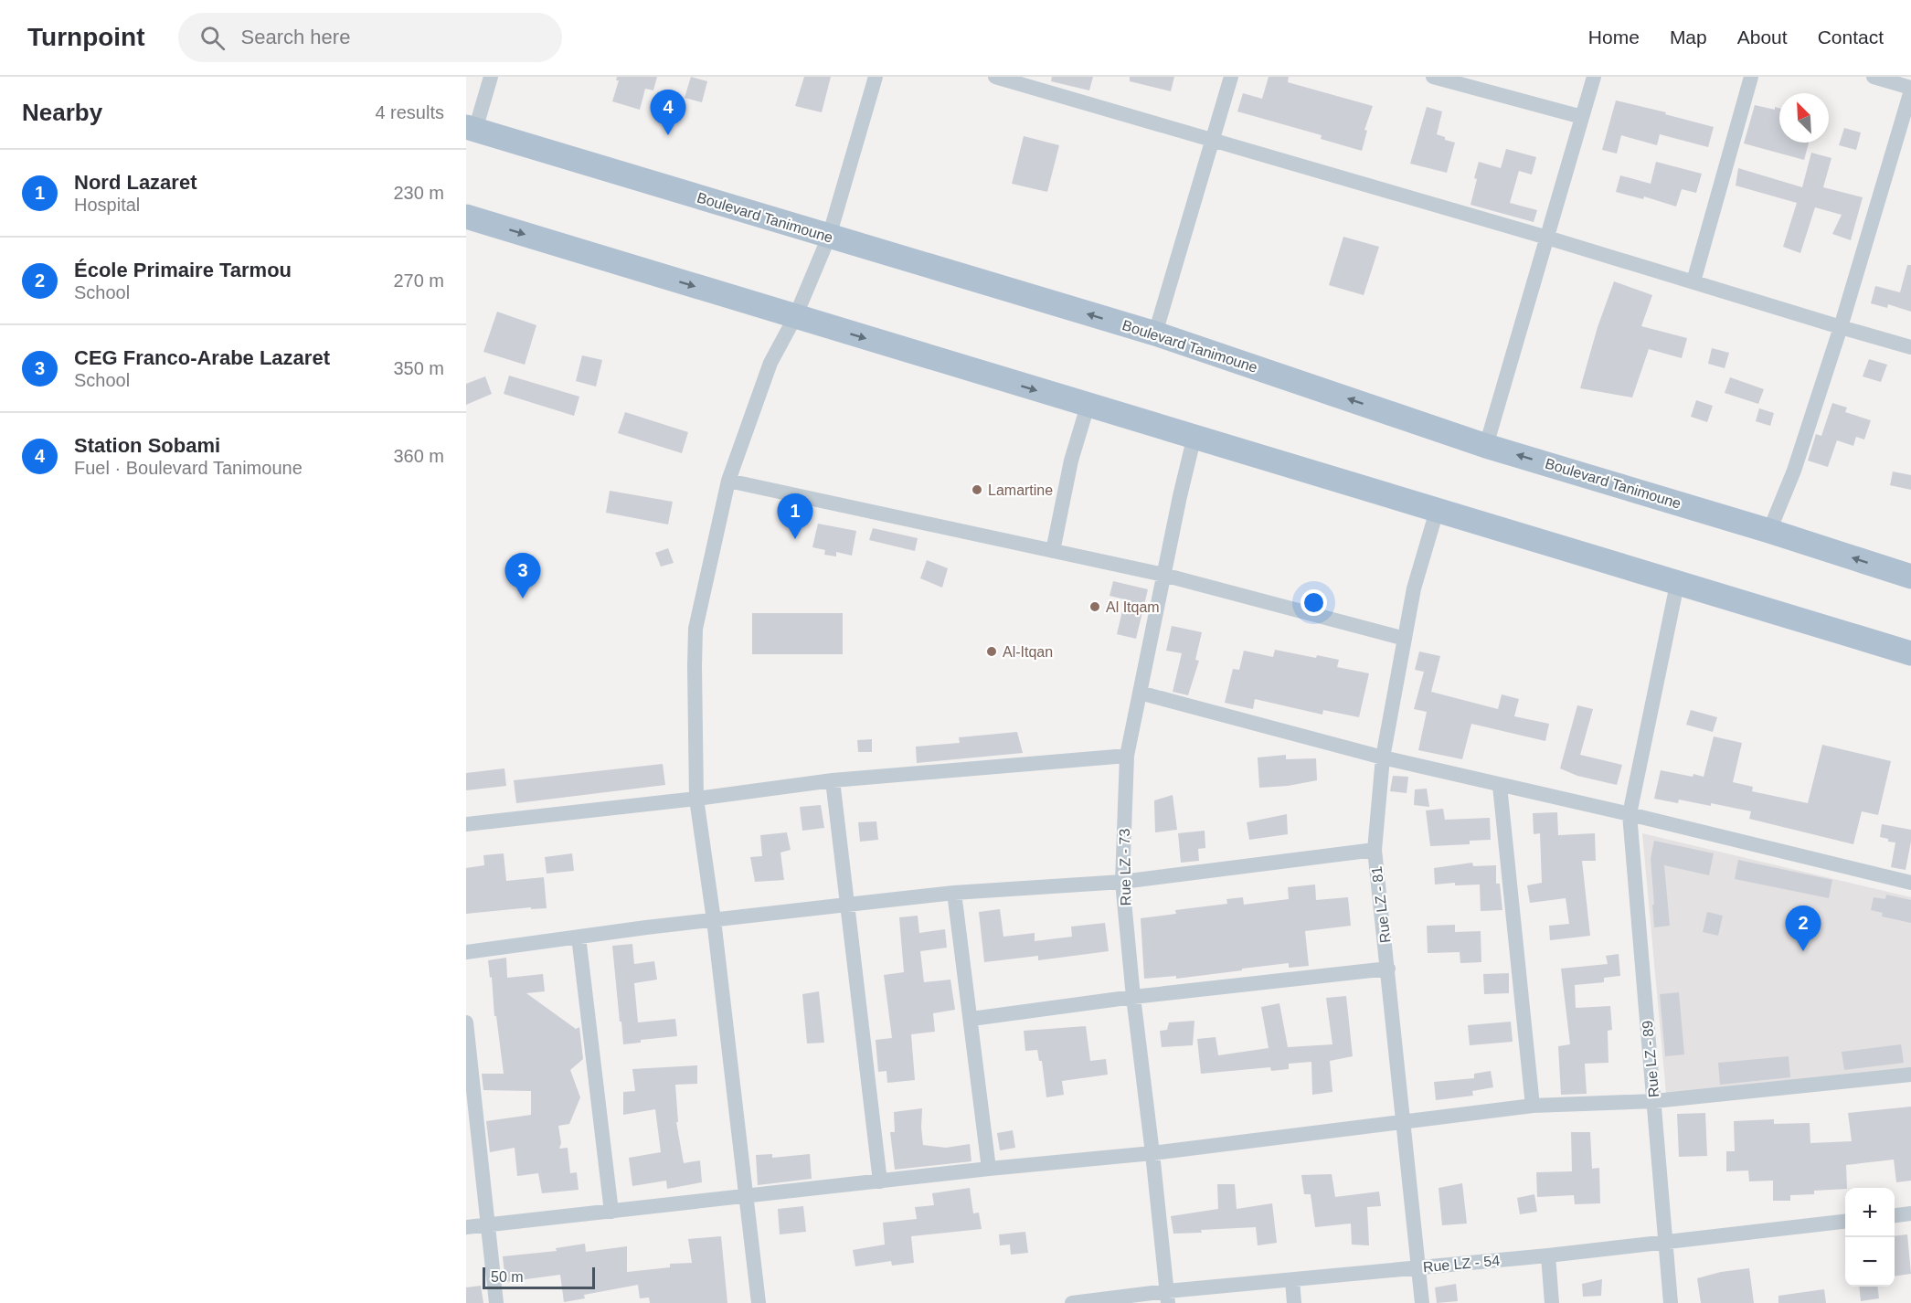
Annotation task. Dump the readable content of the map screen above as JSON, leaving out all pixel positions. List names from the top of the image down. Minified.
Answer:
{"streets":{"main road":["Boulevard Tanimoune"],"street":["Rue LZ - 73","Rue LZ - 81","Rue LZ - 89","Rue LZ - 54"]},"crossings":[["Rue LZ - 73","Rue LZ - 54"],["Rue LZ - 81","Rue LZ - 54"],["Rue LZ - 89","Rue LZ - 54"]],"places":["Lamartine","Al Itqam","Al-Itqan"],"scale_bar":"50 m","north":"top left","page":{"header":"Turnpoint","search":"Search here","nav":["Home","Map","About","Contact"],"heading":["Nearby","4 results"],"pins":["4","1","3","2"],"list":[{"mark":"1","name":"Nord Lazaret","note":"Hospital","value":"230 m"},{"mark":"2","name":"École Primaire Tarmou","note":"School","value":"270 m"},{"mark":"3","name":"CEG Franco-Arabe Lazaret","note":"School","value":"350 m"},{"mark":"4","name":"Station Sobami","note":"Fuel · Boulevard Tanimoune","value":"360 m"}],"map_buttons":["+","−"],"scale":"50 m"}}
